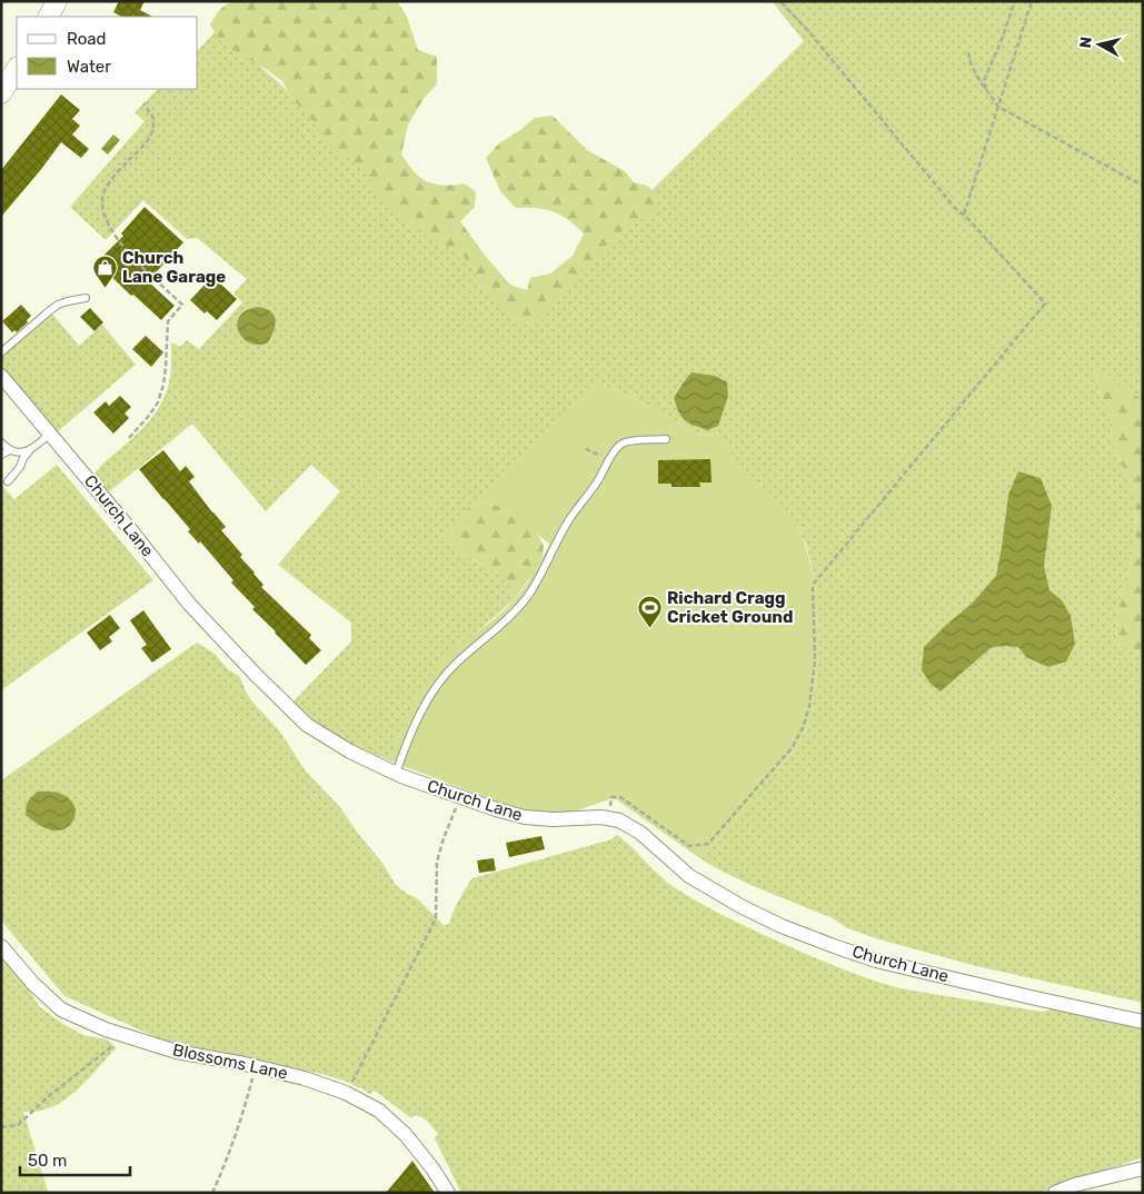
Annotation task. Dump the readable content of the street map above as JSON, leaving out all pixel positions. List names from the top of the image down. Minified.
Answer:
{"streets":{"street":["Church Lane","Blossoms Lane"]},"places":{"shop":["Church Lane Garage"],"sports":["Richard Cragg Cricket Ground"]},"legend":["Road","Water"],"scale_bar":"50 m","north":"left"}
